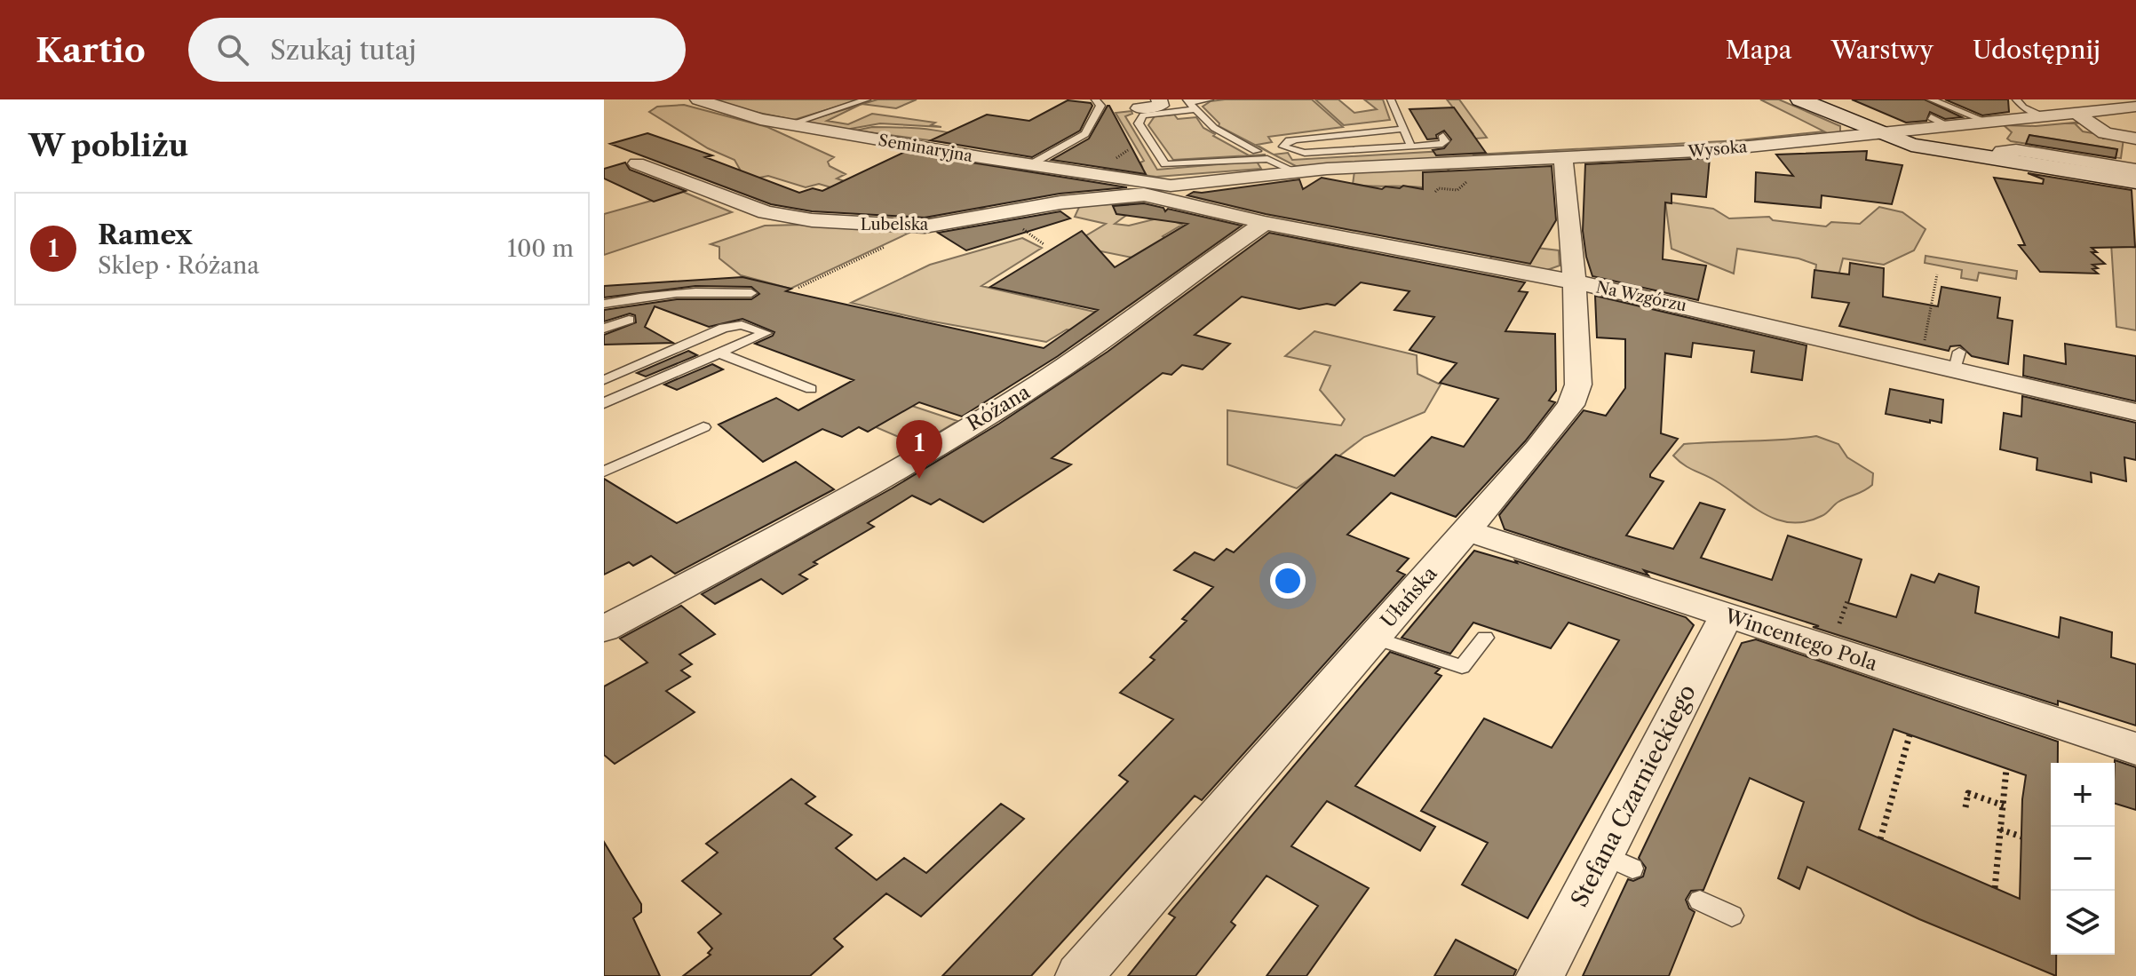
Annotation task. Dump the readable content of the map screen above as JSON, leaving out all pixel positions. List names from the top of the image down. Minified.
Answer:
{"streets":{"street":["Seminaryjna","Wysoka","Lubelska","Na Wzgórzu","Różana","Ułańska","Wincentego Pola","Stefana Czarnieckiego"]},"crossings":[["Seminaryjna","Wysoka"],["Seminaryjna","Lubelska"],["Seminaryjna","Na Wzgórzu"],["Wysoka","Lubelska"],["Wysoka","Na Wzgórzu"],["Wysoka","Ułańska"],["Lubelska","Na Wzgórzu"],["Na Wzgórzu","Różana"],["Na Wzgórzu","Ułańska"],["Ułańska","Wincentego Pola"],["Wincentego Pola","Stefana Czarnieckiego"]],"page":{"header":"Kartio","search":"Szukaj tutaj","nav":["Mapa","Warstwy","Udostępnij"],"heading":"W pobliżu","list":[{"mark":"1","name":"Ramex","note":"Sklep · Różana","value":"100 m"}],"pins":"1","map_buttons":["+","−"]}}
